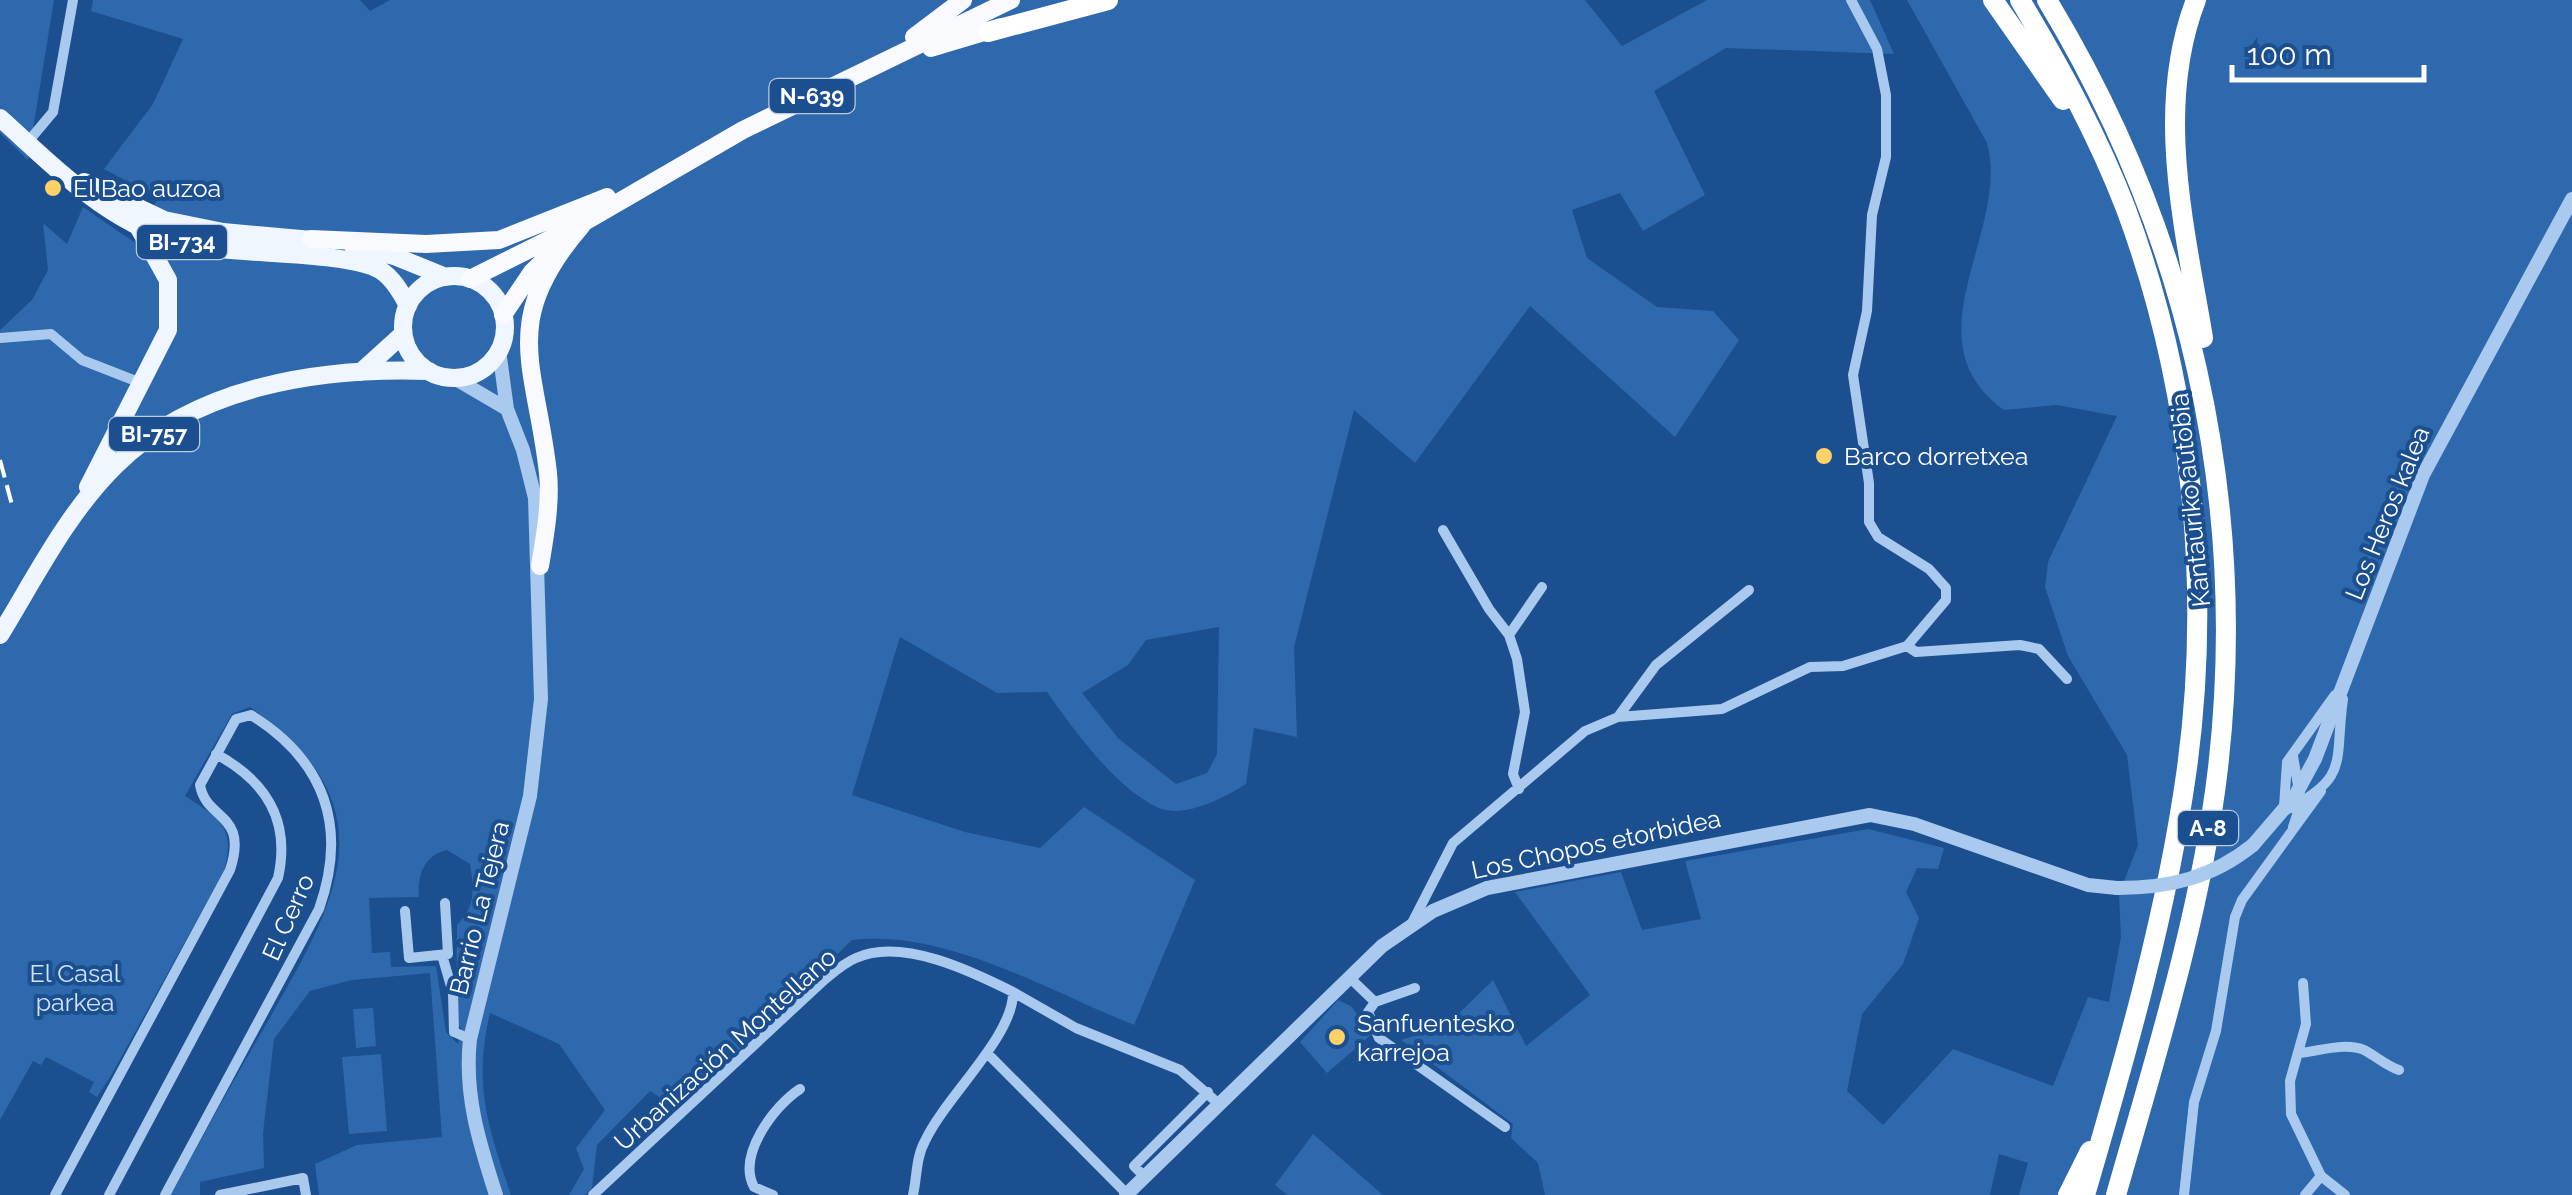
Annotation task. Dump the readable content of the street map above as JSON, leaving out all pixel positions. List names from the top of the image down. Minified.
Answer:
{"streets":{"highway":["N-639","Kantauriko autobia","A-8"],"main road":["BI-734","BI-757"],"street":["Los Heros kalea","Los Chopos etorbidea","Barrio La Tejera","El Cerro","Urbanización Montellano"]},"crossings":[["N-639","BI-734"],["N-639","BI-757"],["N-639","Barrio La Tejera"],["BI-734","BI-757"],["BI-734","Barrio La Tejera"],["BI-757","Barrio La Tejera"],["Los Heros kalea","Los Chopos etorbidea"],["Los Chopos etorbidea","Urbanización Montellano"]],"parks":["El Casal parkea"],"places":["El Bao auzoa","Barco dorretxea","Sanfuentesko karrejoa"],"scale_bar":"100 m"}
